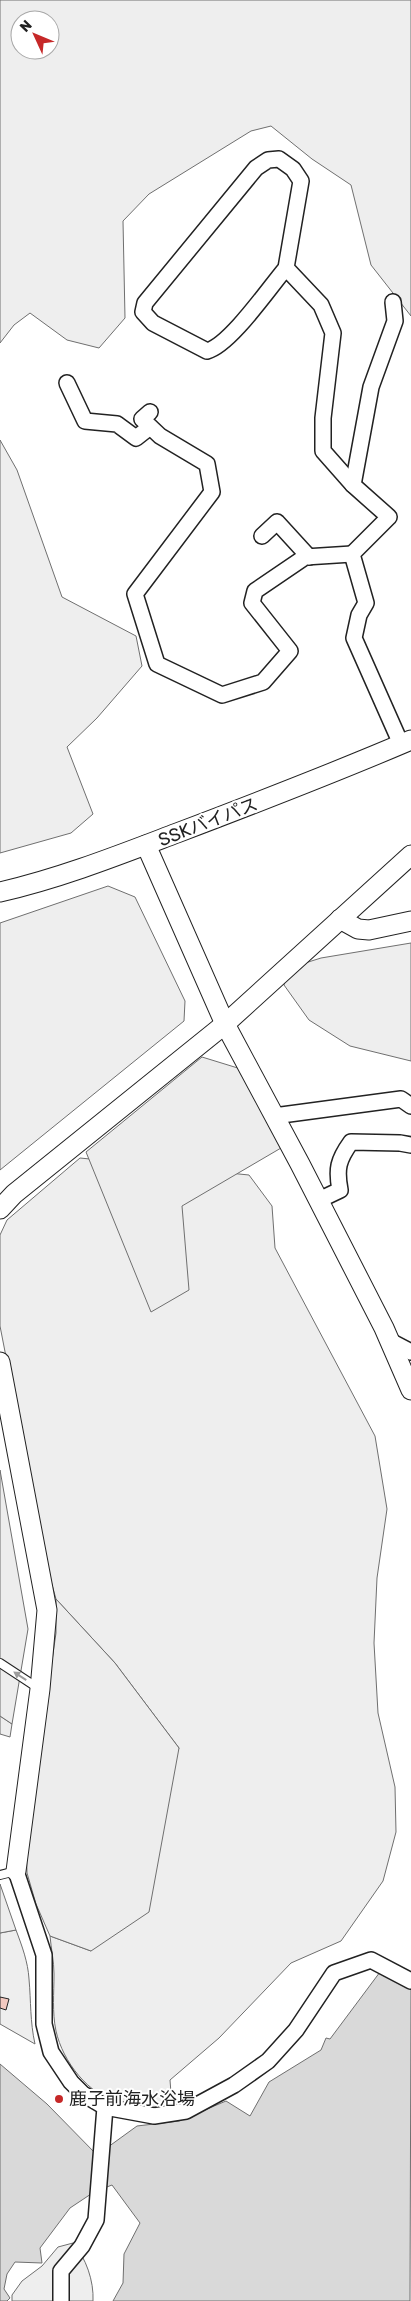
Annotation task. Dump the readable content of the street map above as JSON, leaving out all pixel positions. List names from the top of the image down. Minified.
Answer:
{"streets":{"street":["SSKバイパス"]},"places":["鹿子前海水浴場"],"north":"top left"}
